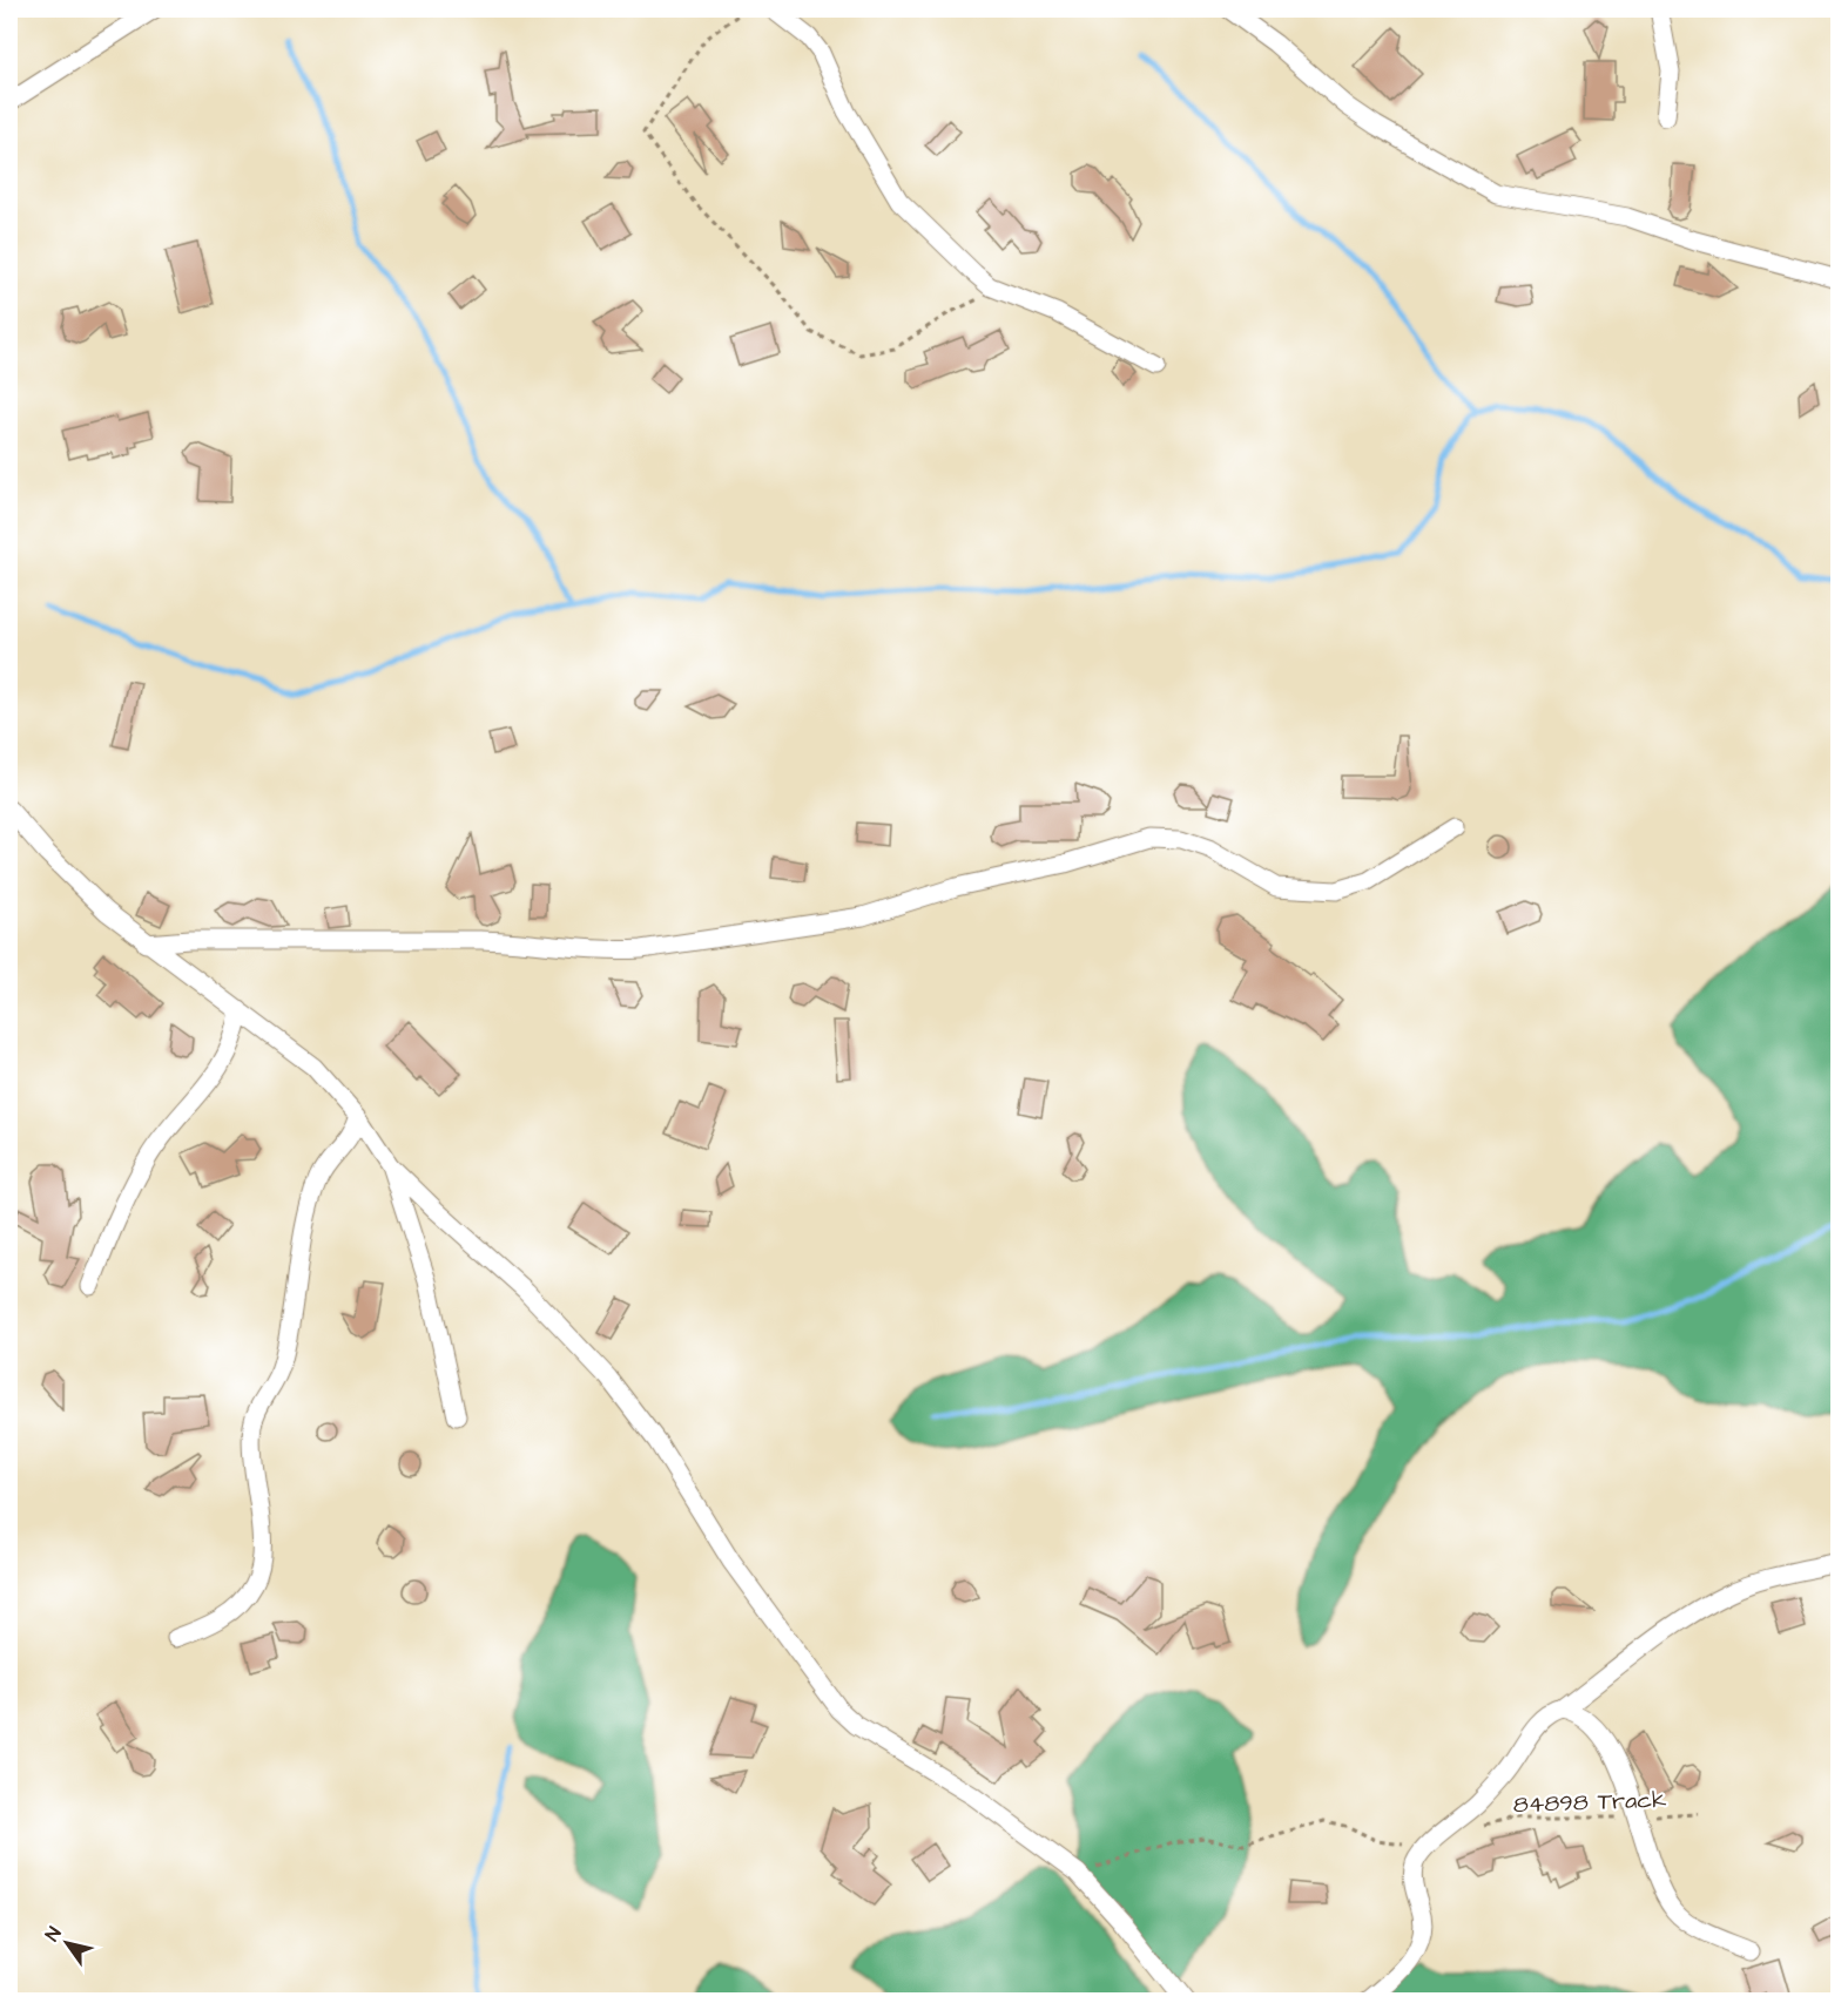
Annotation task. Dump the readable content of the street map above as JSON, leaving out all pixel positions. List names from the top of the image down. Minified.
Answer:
{"streets":{"path":["84898 Track"]},"north":"top left"}
